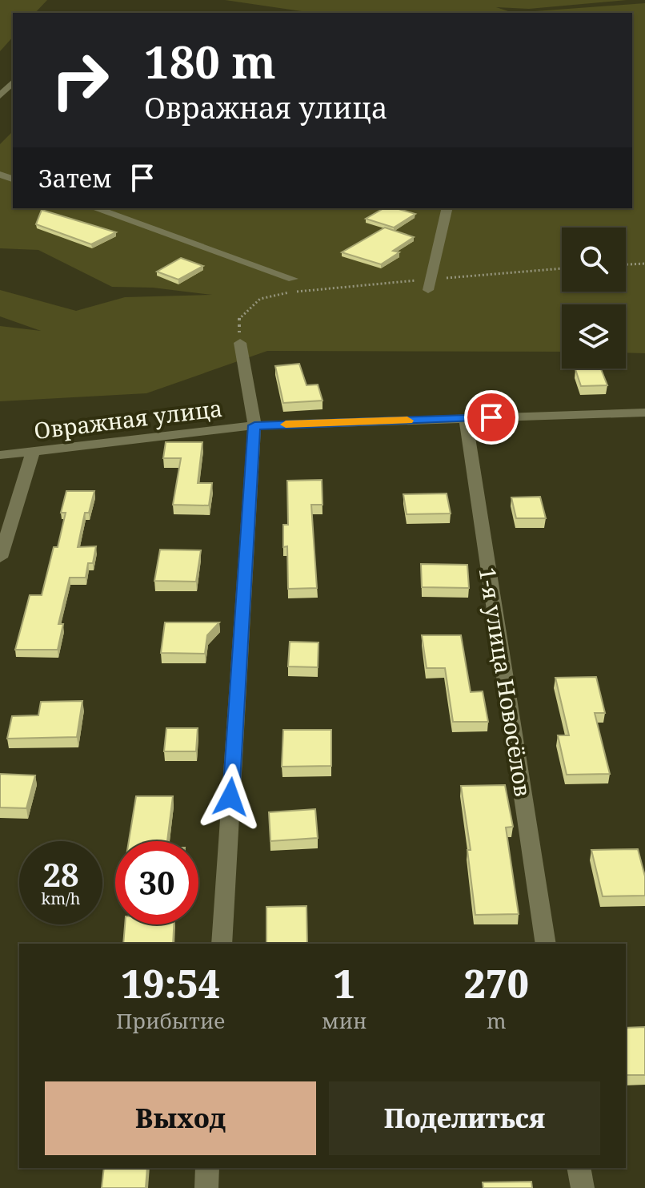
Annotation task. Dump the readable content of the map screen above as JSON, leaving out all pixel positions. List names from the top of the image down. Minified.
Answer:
{"streets":{"street":["Овражная улица","1-я улица Новосёлов"]},"crossings":[["Овражная улица","1-я улица Новосёлов"]],"page":{"turn":["180 m","Овражная улица"],"then":"Затем","speed":"28 km/h","limit":"30","eta":["19:54","Прибытие","1","мин","270","m"],"buttons":["Выход","Поделиться"]}}
